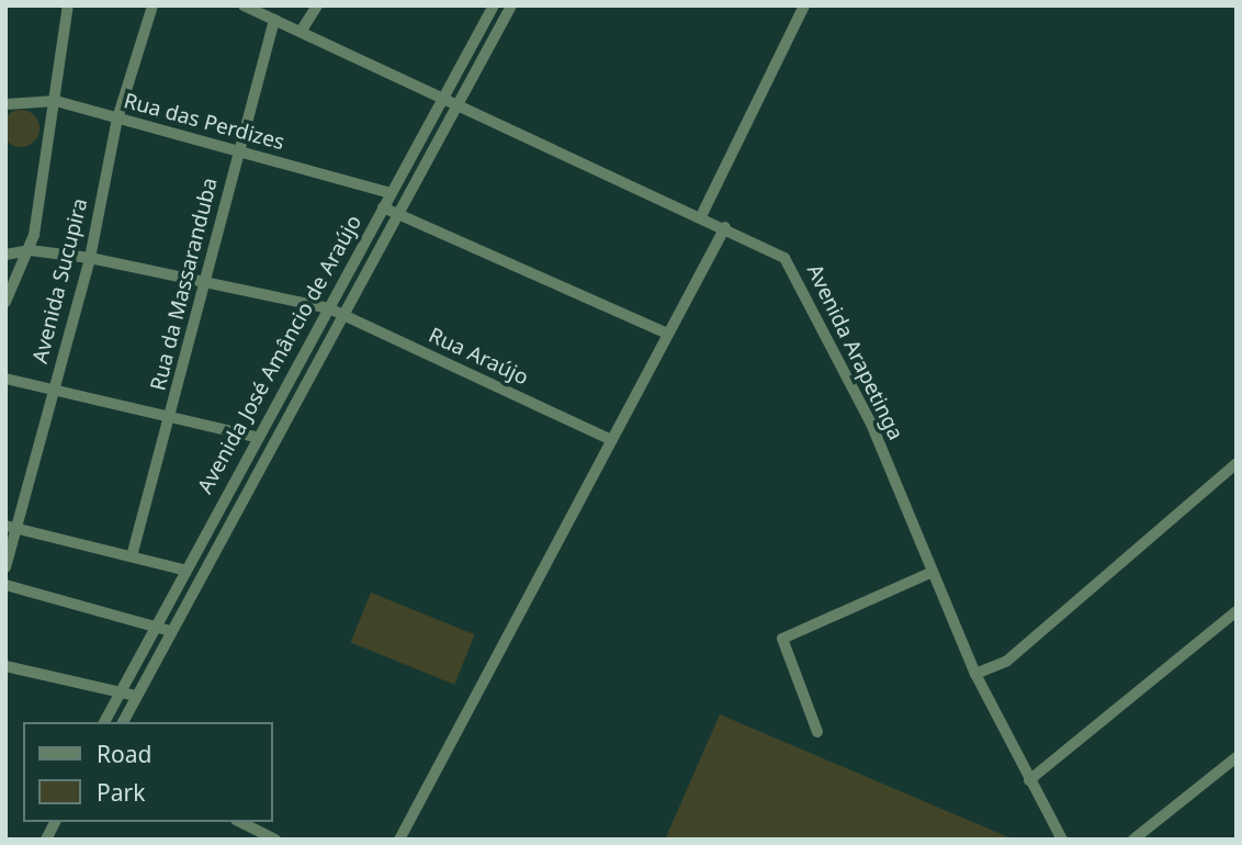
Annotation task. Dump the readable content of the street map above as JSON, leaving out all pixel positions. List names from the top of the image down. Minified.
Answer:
{"streets":{"street":["Rua das Perdizes","Avenida Sucupira","Rua da Massaranduba","Avenida Arapetinga","Avenida José Amâncio de Araújo","Rua Araújo"]},"crossings":[["Rua das Perdizes","Avenida Sucupira"],["Rua das Perdizes","Rua da Massaranduba"],["Rua das Perdizes","Avenida José Amâncio de Araújo"],["Avenida Sucupira","Rua Araújo"],["Rua da Massaranduba","Avenida Arapetinga"],["Rua da Massaranduba","Rua Araújo"],["Avenida Arapetinga","Avenida José Amâncio de Araújo"],["Avenida José Amâncio de Araújo","Rua Araújo"]],"legend":["Road","Park"]}
